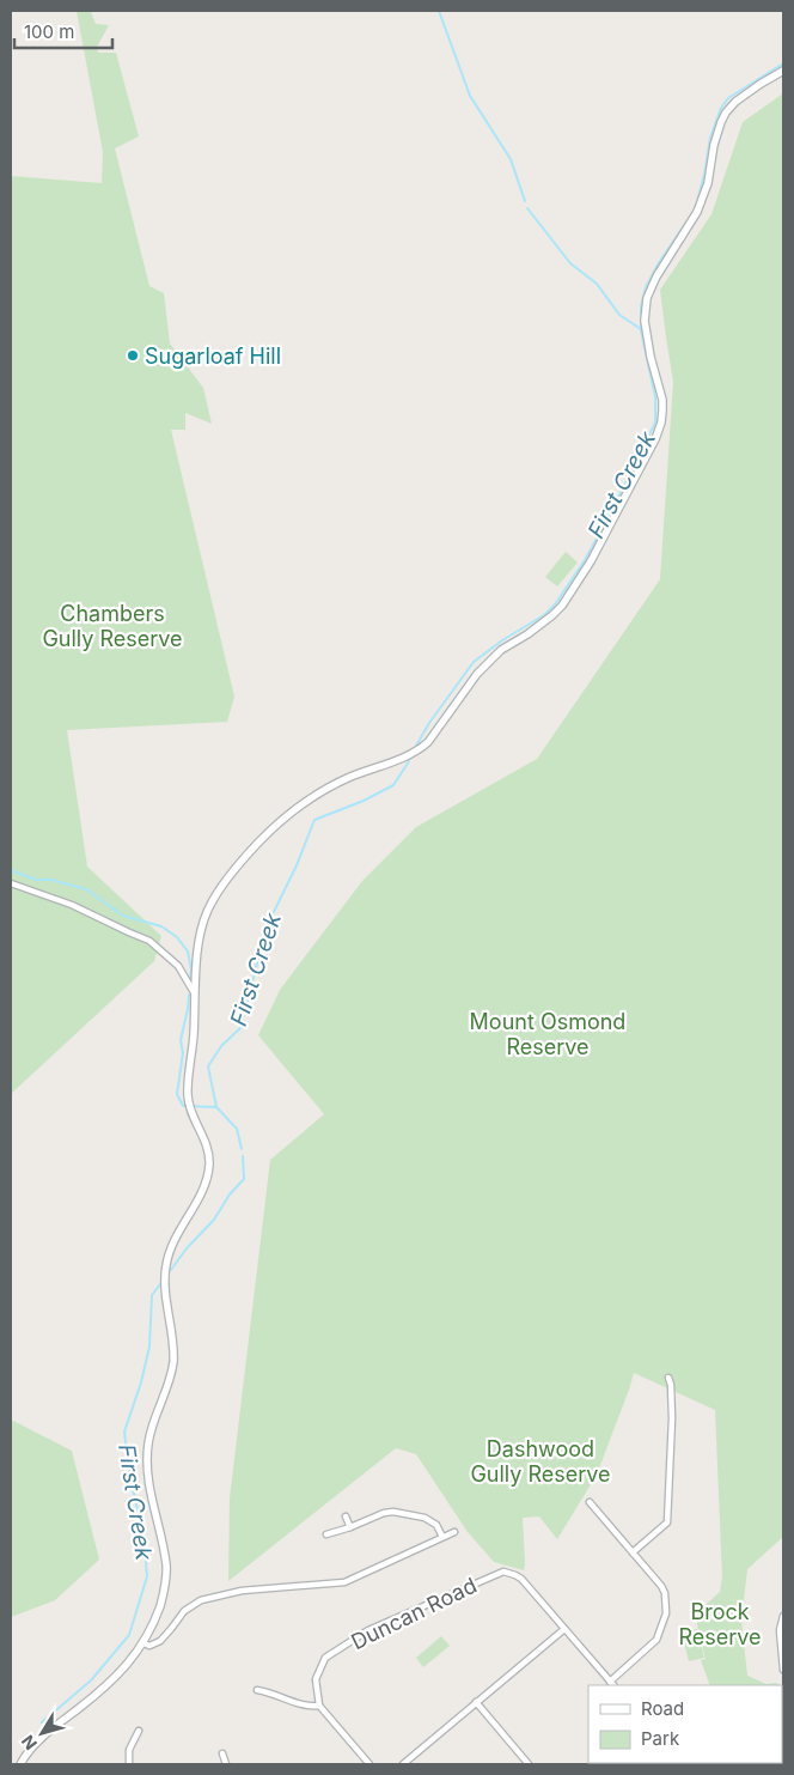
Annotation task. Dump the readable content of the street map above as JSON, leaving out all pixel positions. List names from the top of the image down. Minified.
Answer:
{"streets":{"street":["Duncan Road"]},"water":["First Creek"],"parks":["Chambers Gully Reserve","Mount Osmond Reserve","Dashwood Gully Reserve","Brock Reserve"],"places":["Sugarloaf Hill"],"legend":["Road","Park"],"scale_bar":"100 m","north":"bottom left"}
